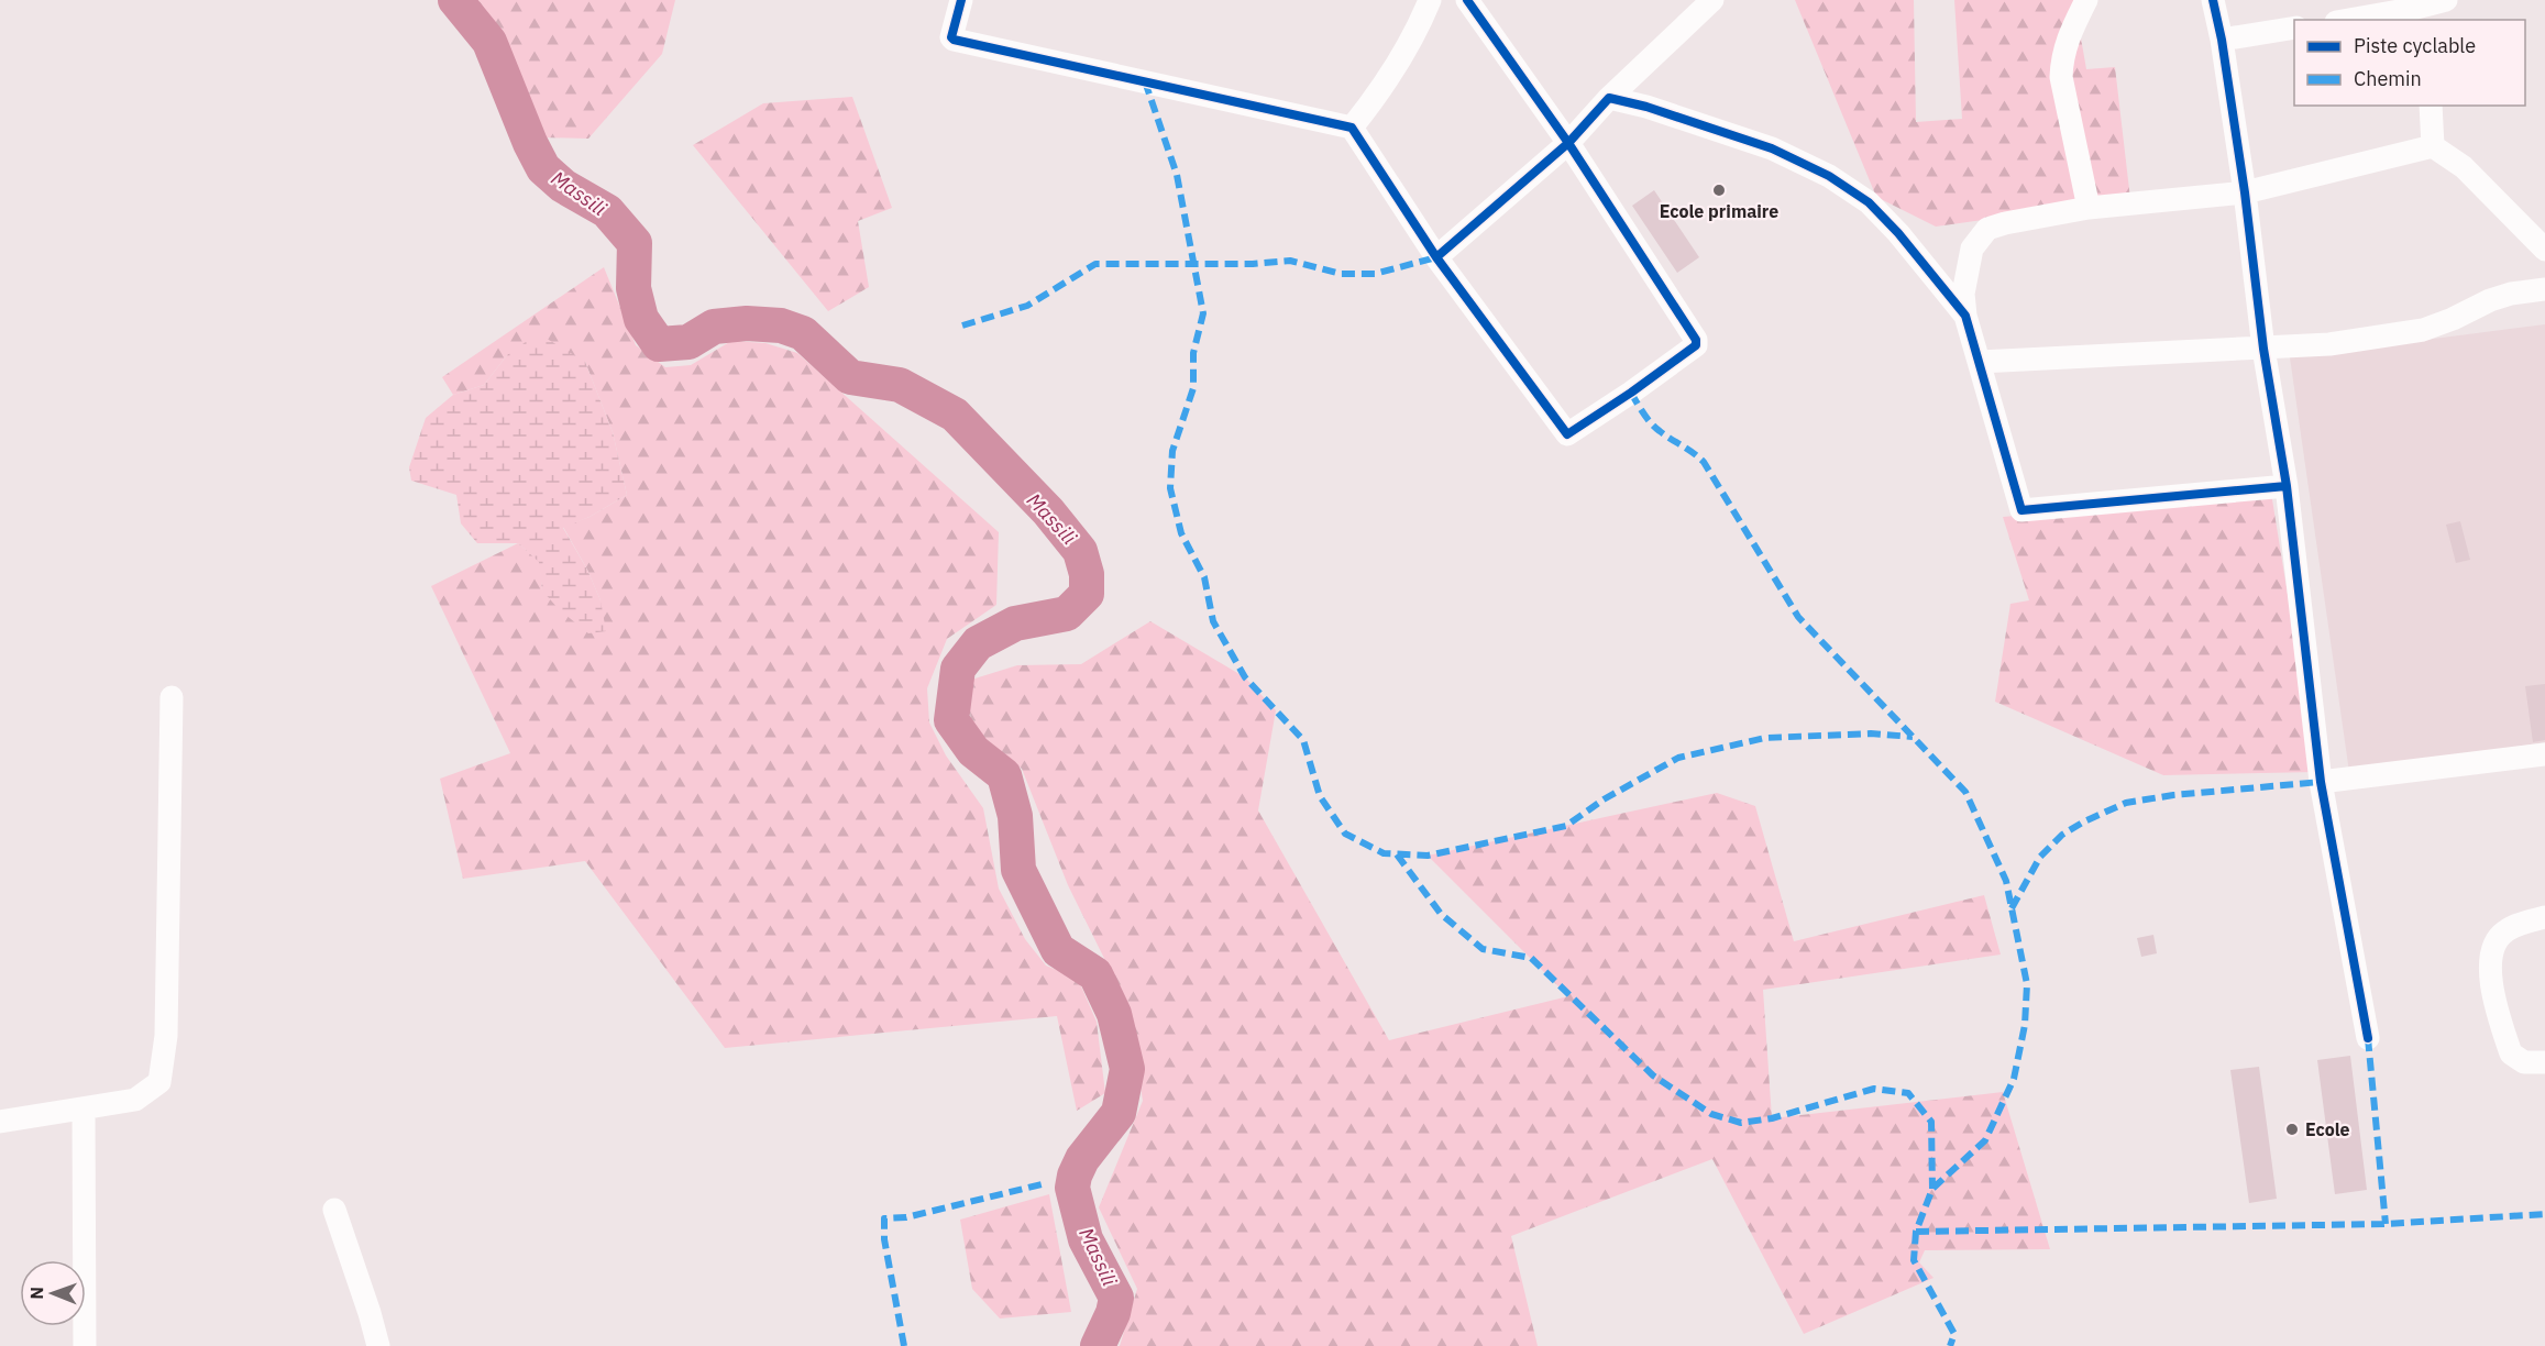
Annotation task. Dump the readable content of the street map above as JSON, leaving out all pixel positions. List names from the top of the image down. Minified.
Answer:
{"water":["Massili"],"places":["Ecole primaire","Ecole"],"legend":["Piste cyclable","Chemin"],"north":"left"}
